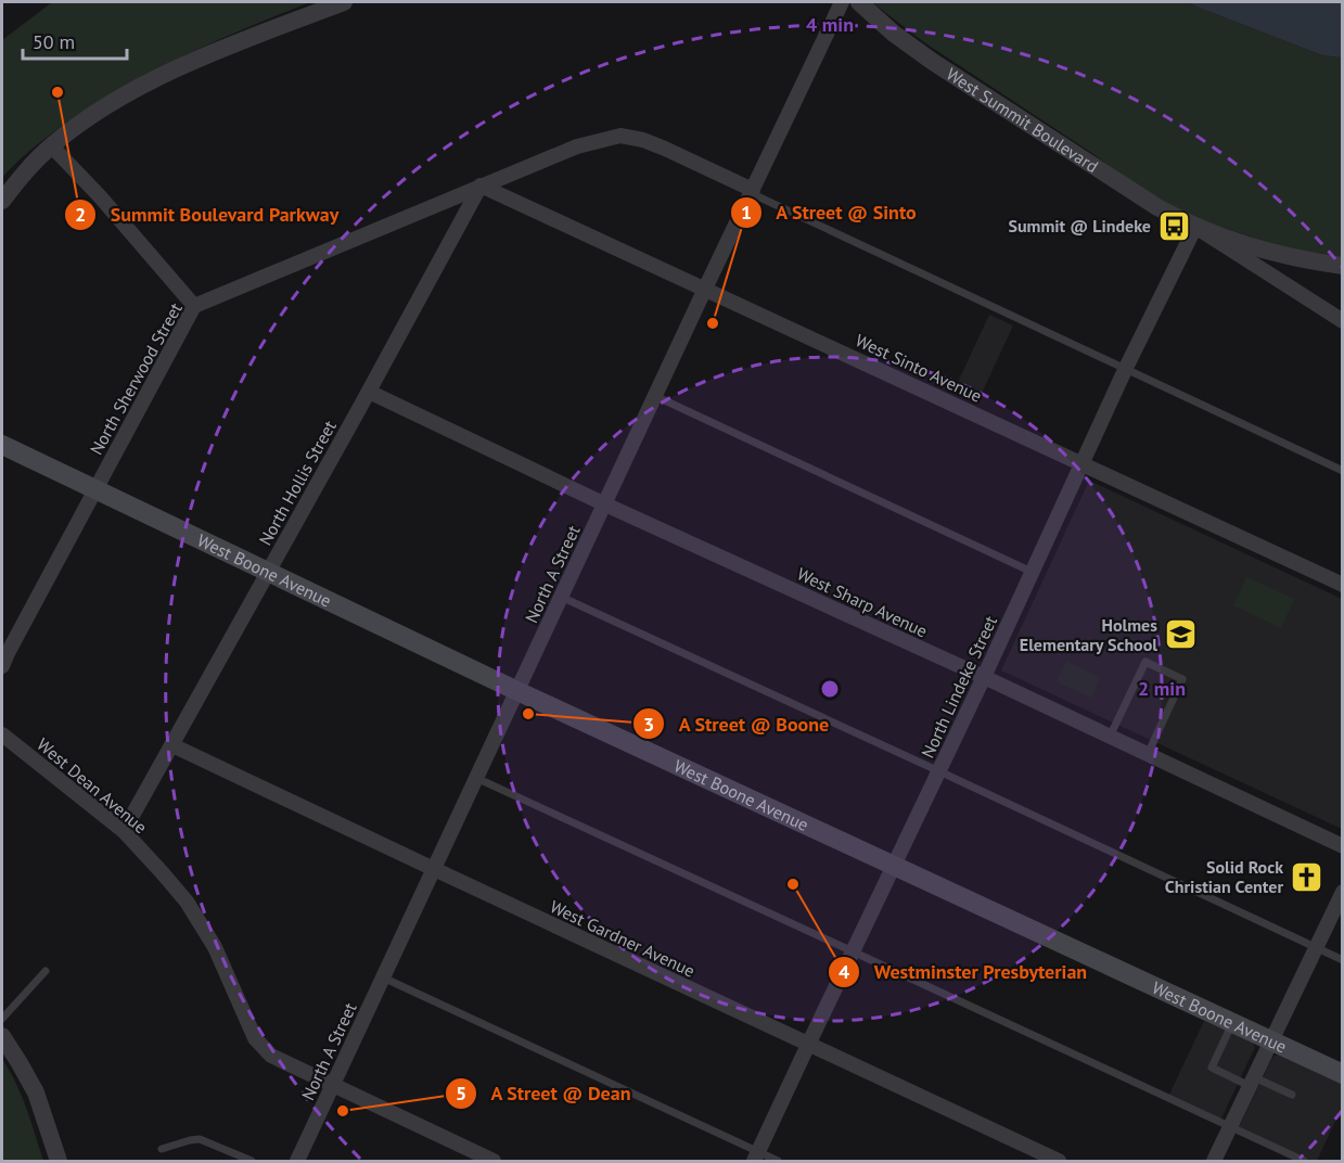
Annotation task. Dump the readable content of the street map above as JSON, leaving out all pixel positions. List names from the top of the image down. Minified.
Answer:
{"streets":{"main road":["West Boone Avenue"],"street":["West Summit Boulevard","West Sinto Avenue","North Sherwood Street","North Hollis Street","North A Street","West Sharp Avenue","North Lindeke Street","West Dean Avenue","West Gardner Avenue"]},"crossings":[["West Summit Boulevard","North Lindeke Street"],["West Sinto Avenue","North Sherwood Street"],["West Sinto Avenue","North Hollis Street"],["West Sinto Avenue","North A Street"],["West Sinto Avenue","North Lindeke Street"],["North Sherwood Street","North Hollis Street"],["North Sherwood Street","West Boone Avenue"],["North Sherwood Street","North A Street"],["North Hollis Street","West Boone Avenue"],["North Hollis Street","West Sharp Avenue"],["North Hollis Street","West Dean Avenue"],["North Hollis Street","West Gardner Avenue"],["West Boone Avenue","North A Street"],["West Boone Avenue","North Lindeke Street"],["North A Street","West Sharp Avenue"],["North A Street","West Dean Avenue"],["North A Street","West Gardner Avenue"],["West Sharp Avenue","North Lindeke Street"],["North Lindeke Street","West Gardner Avenue"]],"places":{"other":["Summit Boulevard Parkway","A Street @ Sinto","A Street @ Boone","Westminster Presbyterian","A Street @ Dean"],"bus stop":["Summit @ Lindeke"],"school or university":["Holmes Elementary School"],"church":["Solid Rock Christian Center"]},"scale_bar":"50 m","rings":["4 min","2 min"]}
